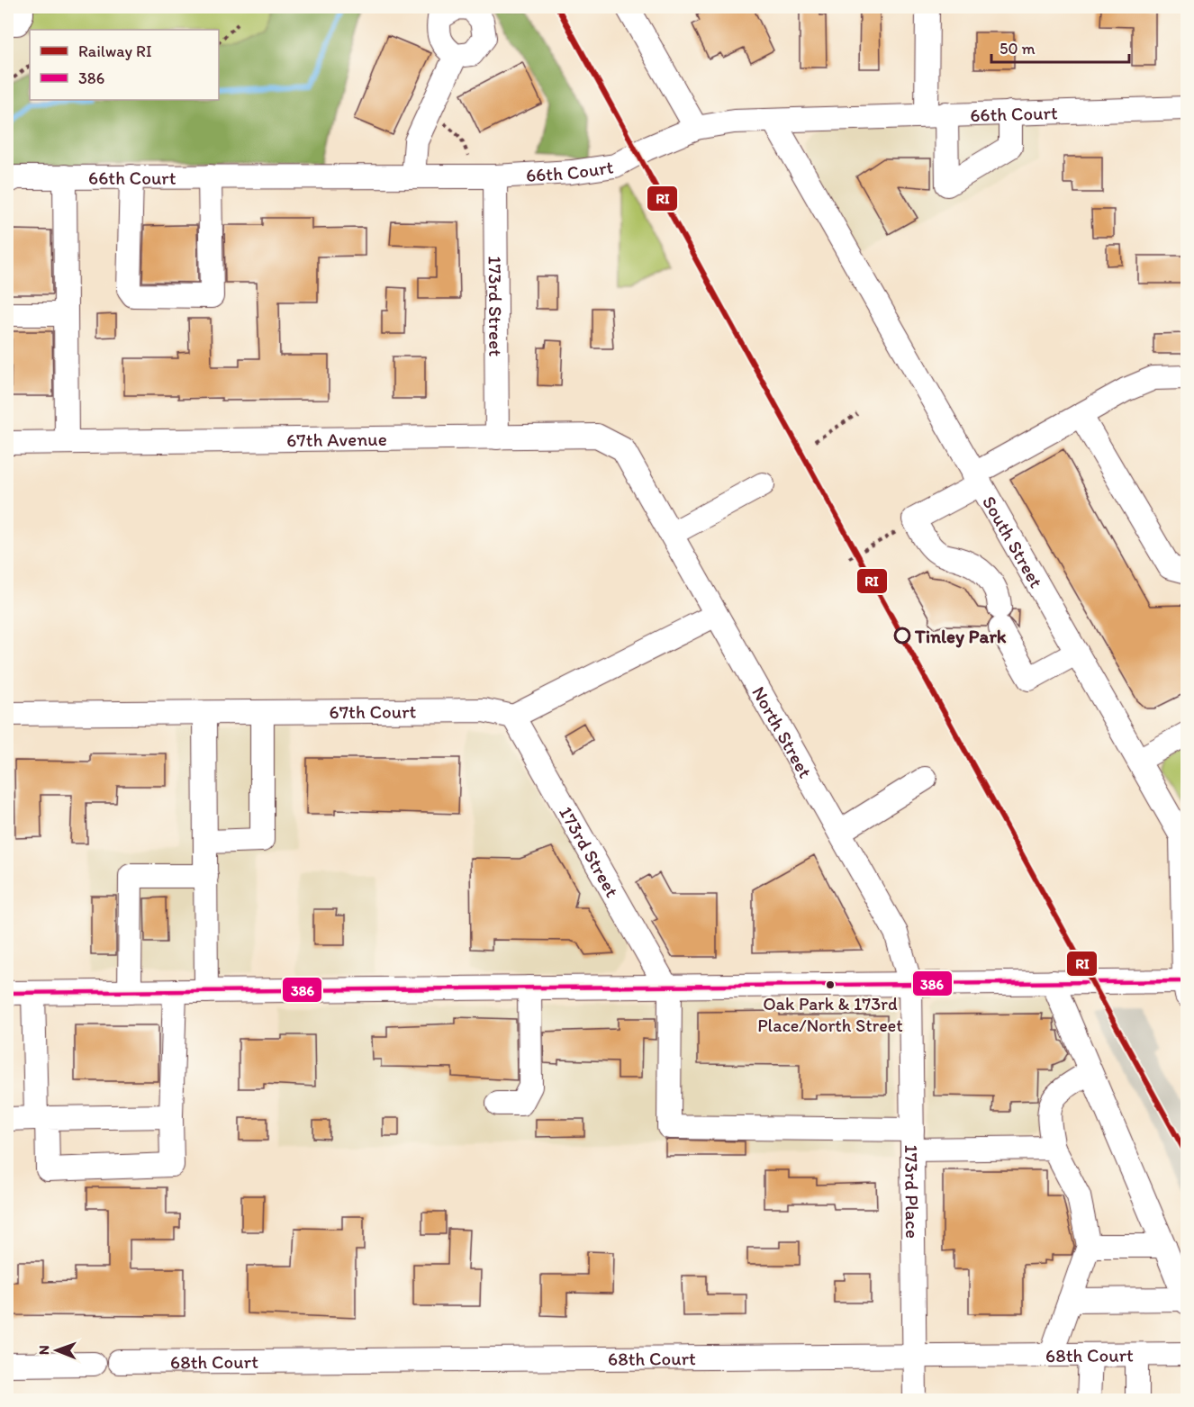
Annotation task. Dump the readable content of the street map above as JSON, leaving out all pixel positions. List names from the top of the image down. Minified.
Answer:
{"streets":{"street":["66th Court","173rd Street","67th Avenue","South Street","67th Court","North Street","173rd Place","68th Court"]},"crossings":[["66th Court","173rd Street"],["66th Court","South Street"],["173rd Street","67th Avenue"],["173rd Street","67th Court"],["67th Avenue","North Street"],["North Street","173rd Place"],["173rd Place","68th Court"]],"places":["Tinley Park","Oak Park & 173rd Place/North Street"],"lines":["rail line RI","transit line 386"],"legend":["Railway RI","386"],"scale_bar":"50 m","north":"left"}
